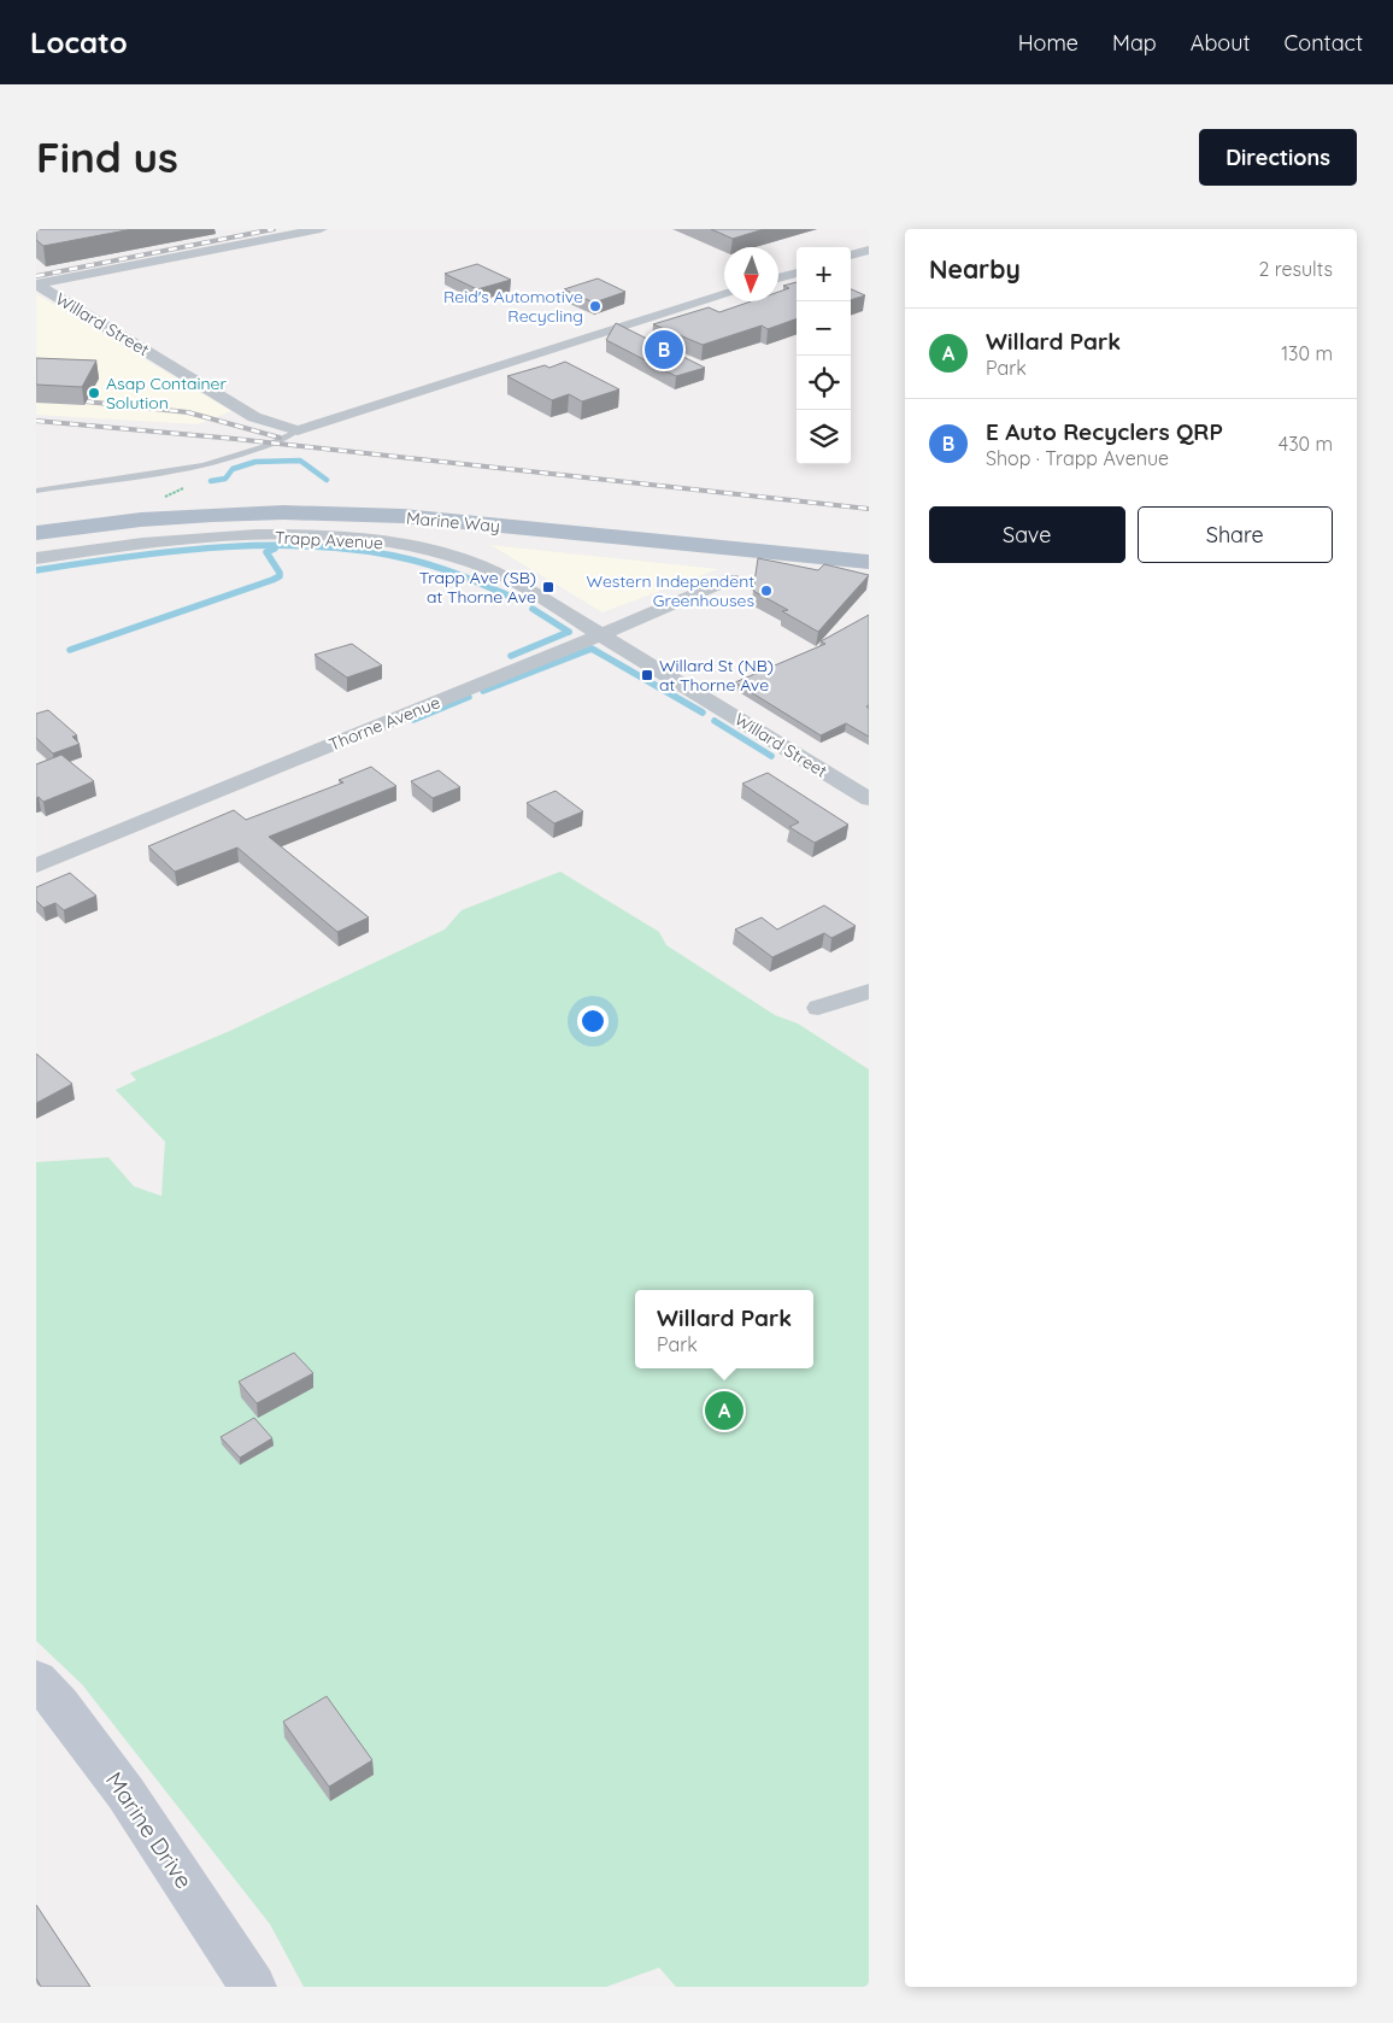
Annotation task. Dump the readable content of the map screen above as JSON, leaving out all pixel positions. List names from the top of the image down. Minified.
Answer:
{"streets":{"main road":["Marine Way"],"street":["Willard Street","Trapp Avenue","Thorne Avenue","Marine Drive"]},"crossings":[["Willard Street","Trapp Avenue"],["Willard Street","Thorne Avenue"],["Trapp Avenue","Thorne Avenue"]],"places":{"other":["Reid's Automotive Recycling","Asap Container Solution","Western Independent Greenhouses"],"transit":["Trapp Ave (SB) at Thorne Ave","Willard St (NB) at Thorne Ave"]},"north":"bottom","page":{"header":"Locato","nav":["Home","Map","About","Contact"],"buttons":["Directions",["Save","Share"]],"title":"Find us","heading":["Nearby","2 results"],"map_buttons":["+","−"],"list":[{"mark":"A","name":"Willard Park","note":"Park","value":"130 m"},{"mark":"B","name":"E Auto Recyclers QRP","note":"Shop · Trapp Avenue","value":"430 m"}],"pins":["B","A"],"popup":["Willard Park","Park"]}}
